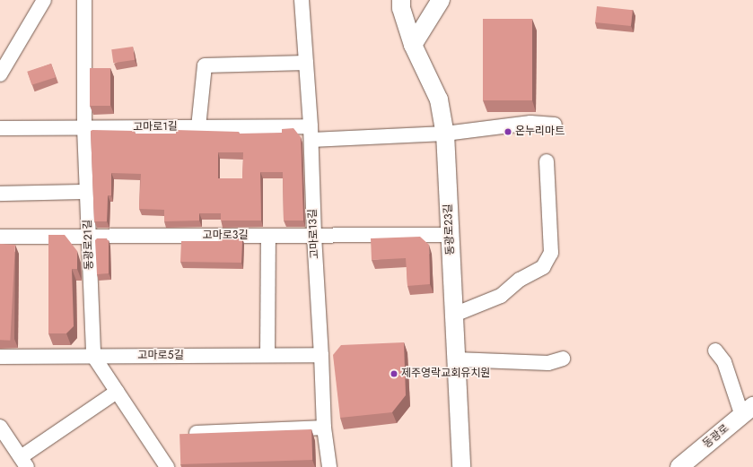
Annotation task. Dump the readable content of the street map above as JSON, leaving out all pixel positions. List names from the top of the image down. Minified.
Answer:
{"streets":{"main road":["동광로23길","동광로"],"street":["고마로1길","고마로13길","고마로3길","동광로21길","고마로5길"]},"crossings":[["고마로1길","동광로23길"],["고마로1길","고마로13길"],["고마로1길","동광로21길"],["동광로23길","고마로3길"],["고마로13길","고마로3길"],["고마로13길","고마로5길"],["고마로3길","동광로21길"],["동광로21길","고마로5길"]],"places":["온누리마트","제주영락교회유치원"]}
